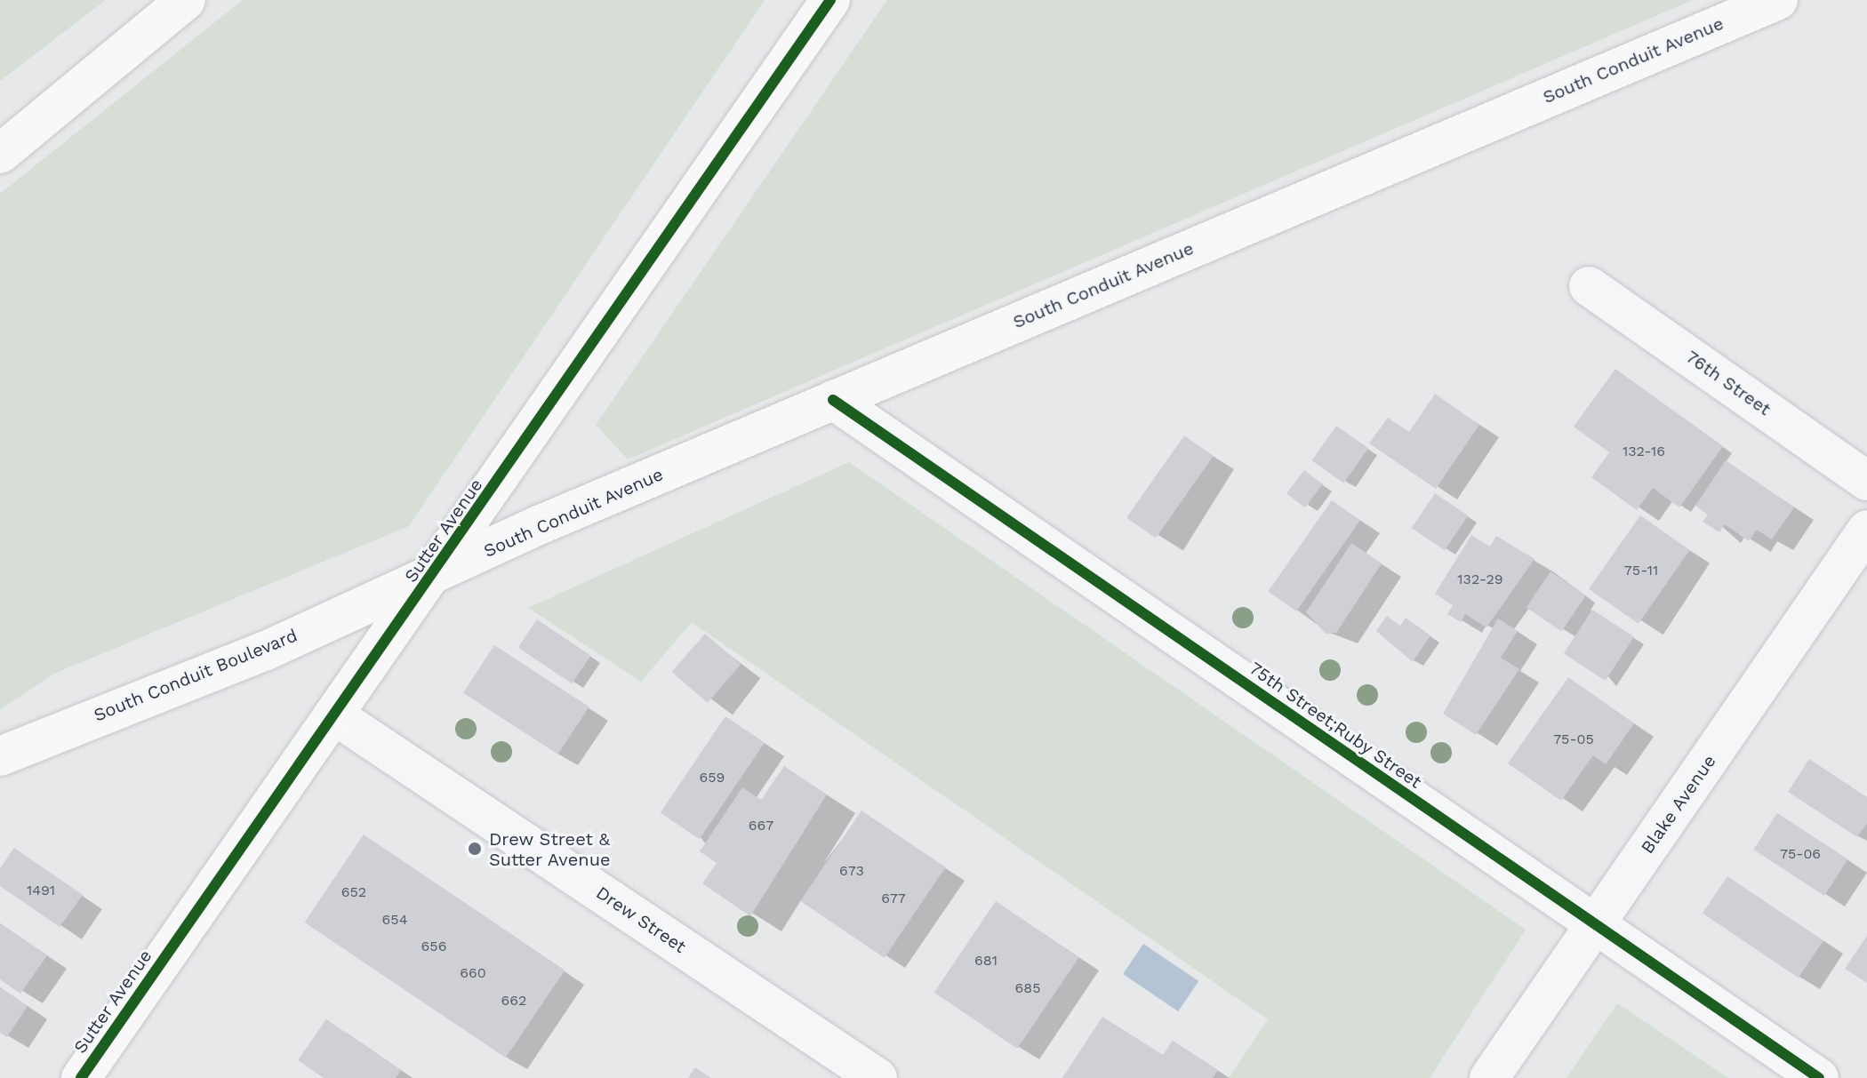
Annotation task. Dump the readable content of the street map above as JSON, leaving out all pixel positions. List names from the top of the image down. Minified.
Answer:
{"streets":{"main road":["South Conduit Avenue","Sutter Avenue","South Conduit Boulevard"],"street":["76th Street","75th Street;Ruby Street","Blake Avenue","Drew Street"]},"crossings":[["South Conduit Avenue","Sutter Avenue"],["South Conduit Avenue","South Conduit Boulevard"],["South Conduit Avenue","75th Street;Ruby Street"],["Sutter Avenue","South Conduit Boulevard"],["Sutter Avenue","Drew Street"],["75th Street;Ruby Street","Blake Avenue"]],"places":["Drew Street & Sutter Avenue"],"house_numbers":["132-16","75-11","132-29","75-05","659","667","75-06","673","1491","652","677","654","656","681","660","685","662"]}
